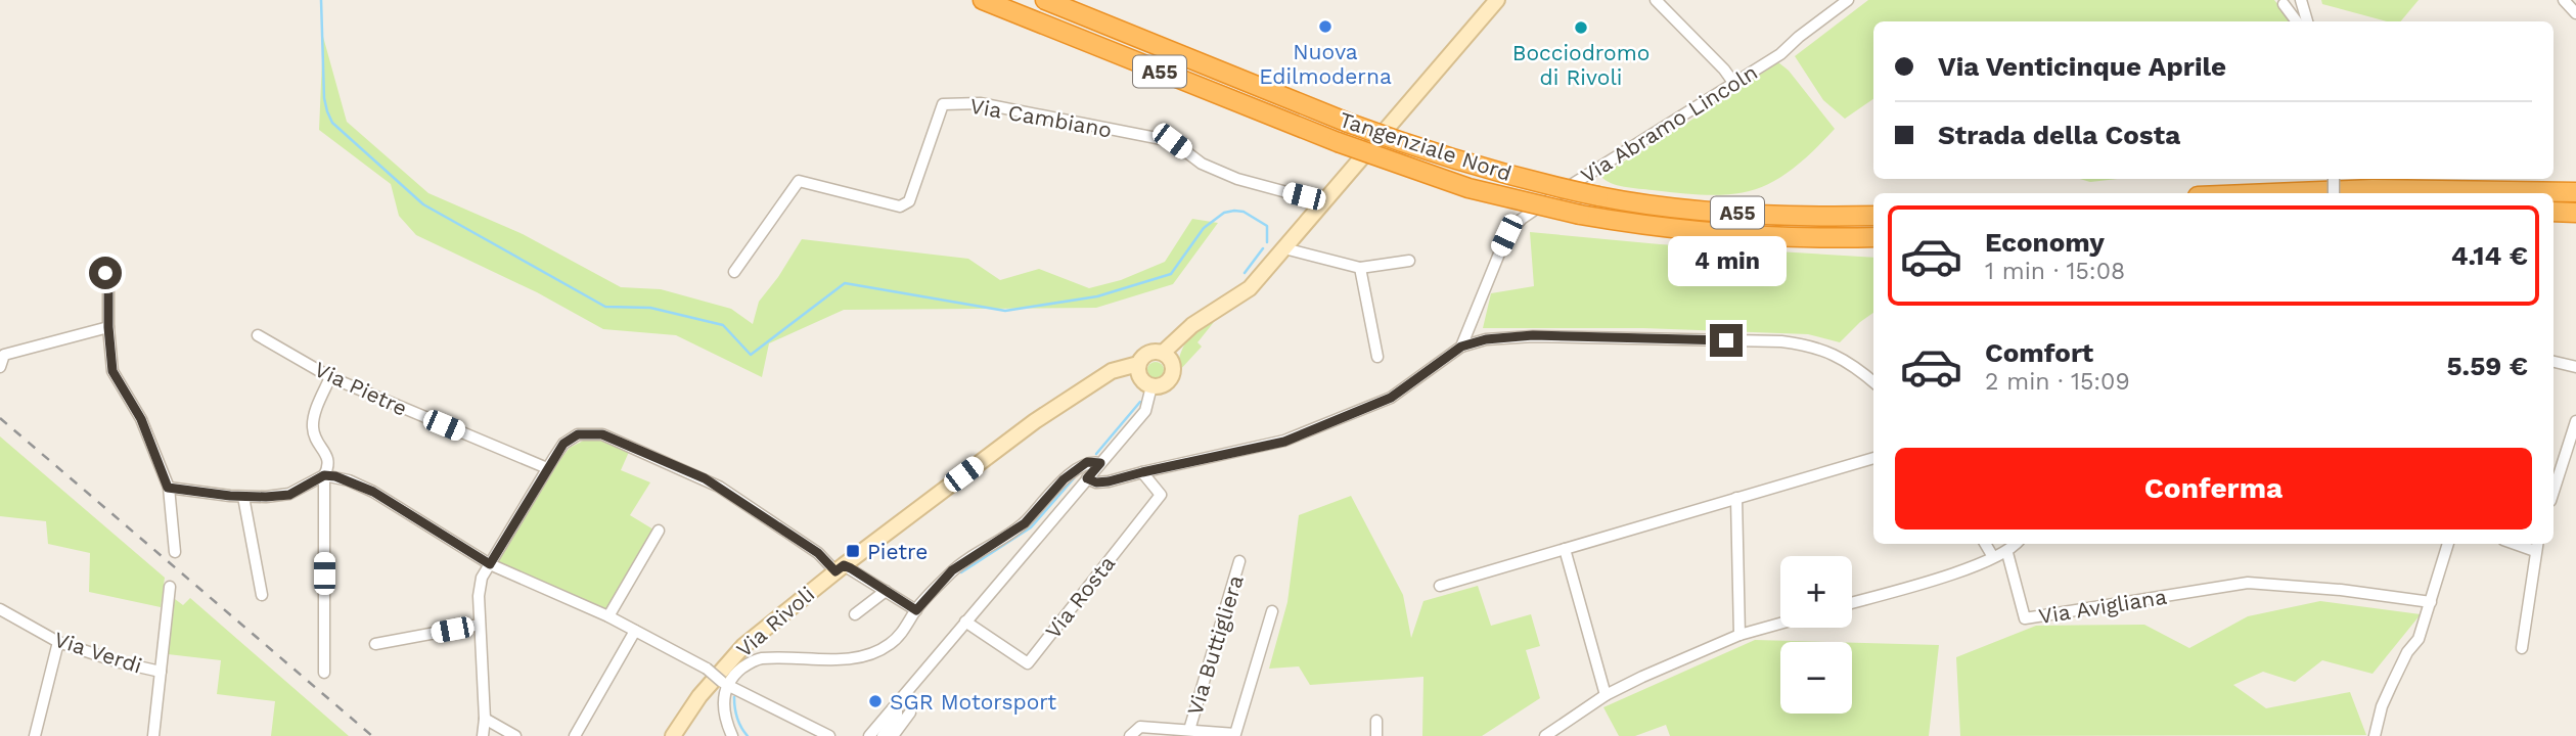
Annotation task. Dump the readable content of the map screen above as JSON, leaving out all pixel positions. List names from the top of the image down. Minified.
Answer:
{"streets":{"highway":["A55","Tangenziale Nord"],"street":["Via Cambiano","Via Abramo Lincoln","Via Pietre","Via Rosta","Via Avigliana","Via Rivoli","Via Buttigliera","Via Verdi"]},"crossings":[["Via Cambiano","Via Rivoli"],["Via Rosta","Via Rivoli"]],"places":{"other":["Nuova Edilmoderna","Bocciodromo di Rivoli","SGR Motorsport"],"transit":["Pietre"]},"page":{"banner":["Via Venticinque Aprile","Strada della Costa"],"list":[{"name":"Economy","note":"1 min · 15:08","value":"4.14 €"},{"name":"Comfort","note":"2 min · 15:09","value":"5.59 €"}],"bubble":"4 min","buttons":"Conferma","map_buttons":["+","−"]}}
